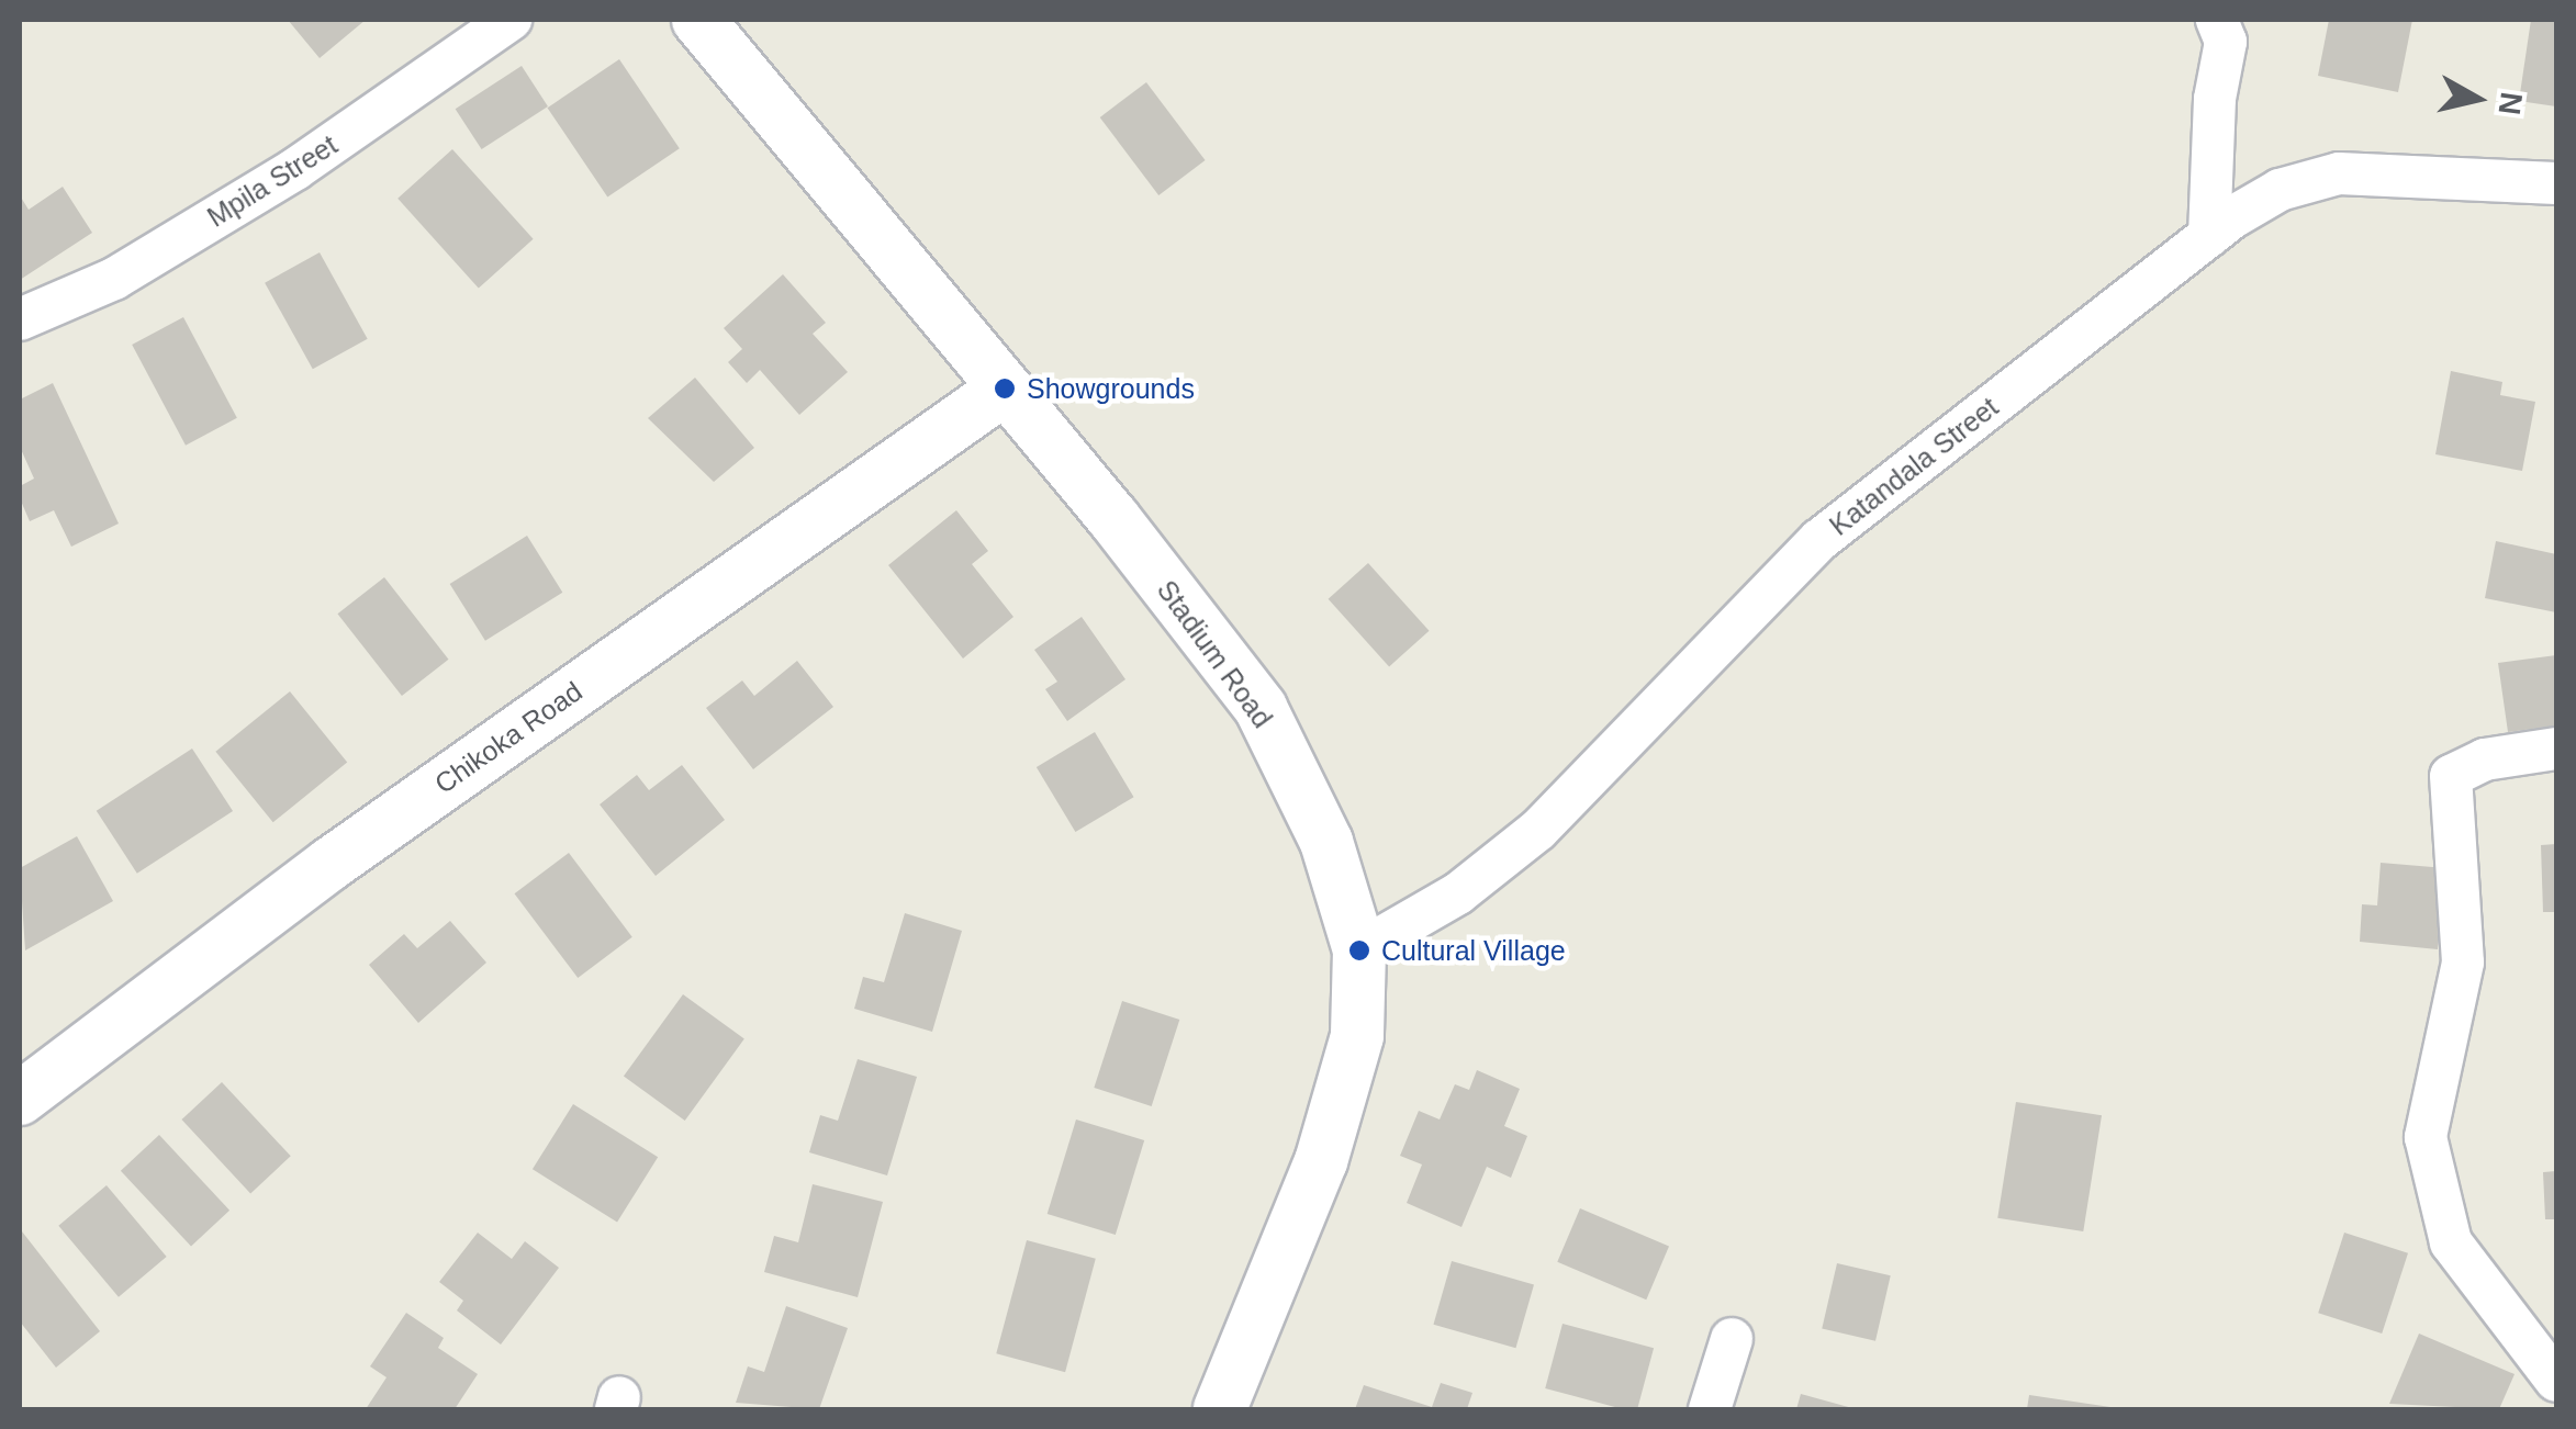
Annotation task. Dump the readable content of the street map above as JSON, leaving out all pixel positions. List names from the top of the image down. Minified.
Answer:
{"streets":{"street":["Mpila Street","Katandala Street","Stadium Road","Chikoka Road"]},"crossings":[["Katandala Street","Stadium Road"],["Stadium Road","Chikoka Road"]],"places":["Showgrounds","Cultural Village"],"north":"right"}
